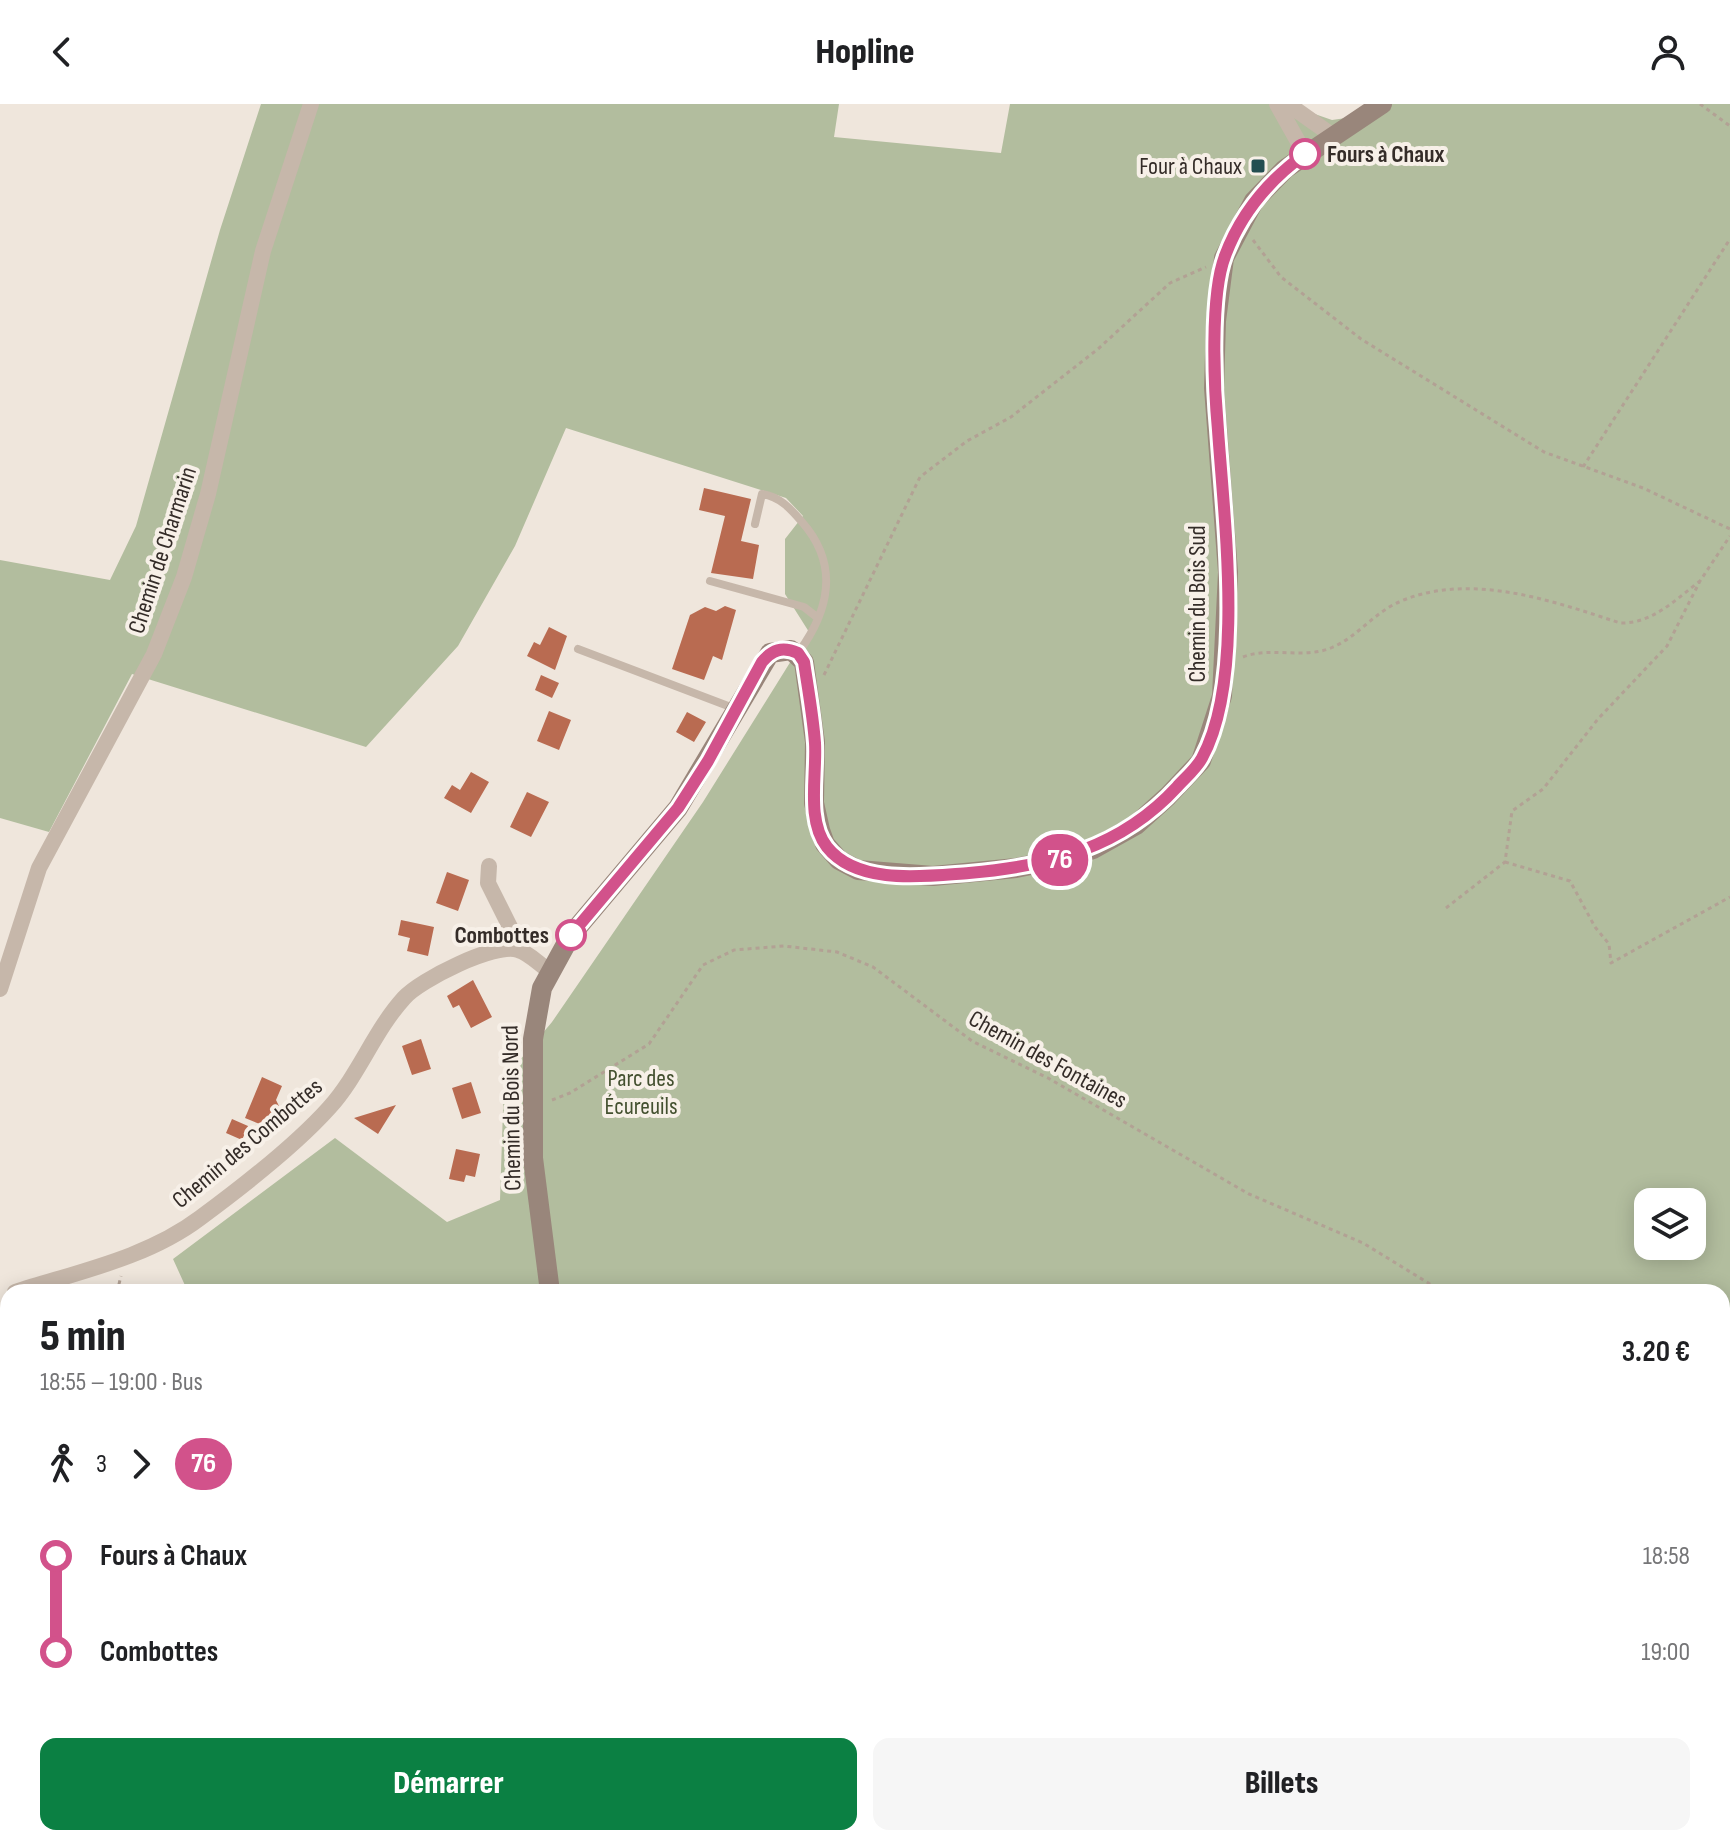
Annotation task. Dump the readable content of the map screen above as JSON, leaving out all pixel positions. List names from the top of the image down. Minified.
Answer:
{"streets":{"street":["Chemin de Charmarin","Chemin du Bois Sud","Chemin du Bois Nord","Chemin des Combottes"],"path":["Chemin des Fontaines"]},"crossings":[["Chemin du Bois Sud","Chemin du Bois Nord"],["Chemin des Fontaines","Chemin du Bois Nord"]],"parks":["Parc des Écureuils"],"places":{"other":["Fours à Chaux","Combottes"],"transit":["Four à Chaux"]},"lines":["bus line 76"],"page":{"header":"Hopline","on_map":"76","heading":["5 min","18:55 – 19:00 · Bus","3.20 €"],"legs":["3","76"],"list":[{"name":"Fours à Chaux","value":"18:58"},{"name":"Combottes","value":"19:00"}],"buttons":["Démarrer","Billets"]}}
